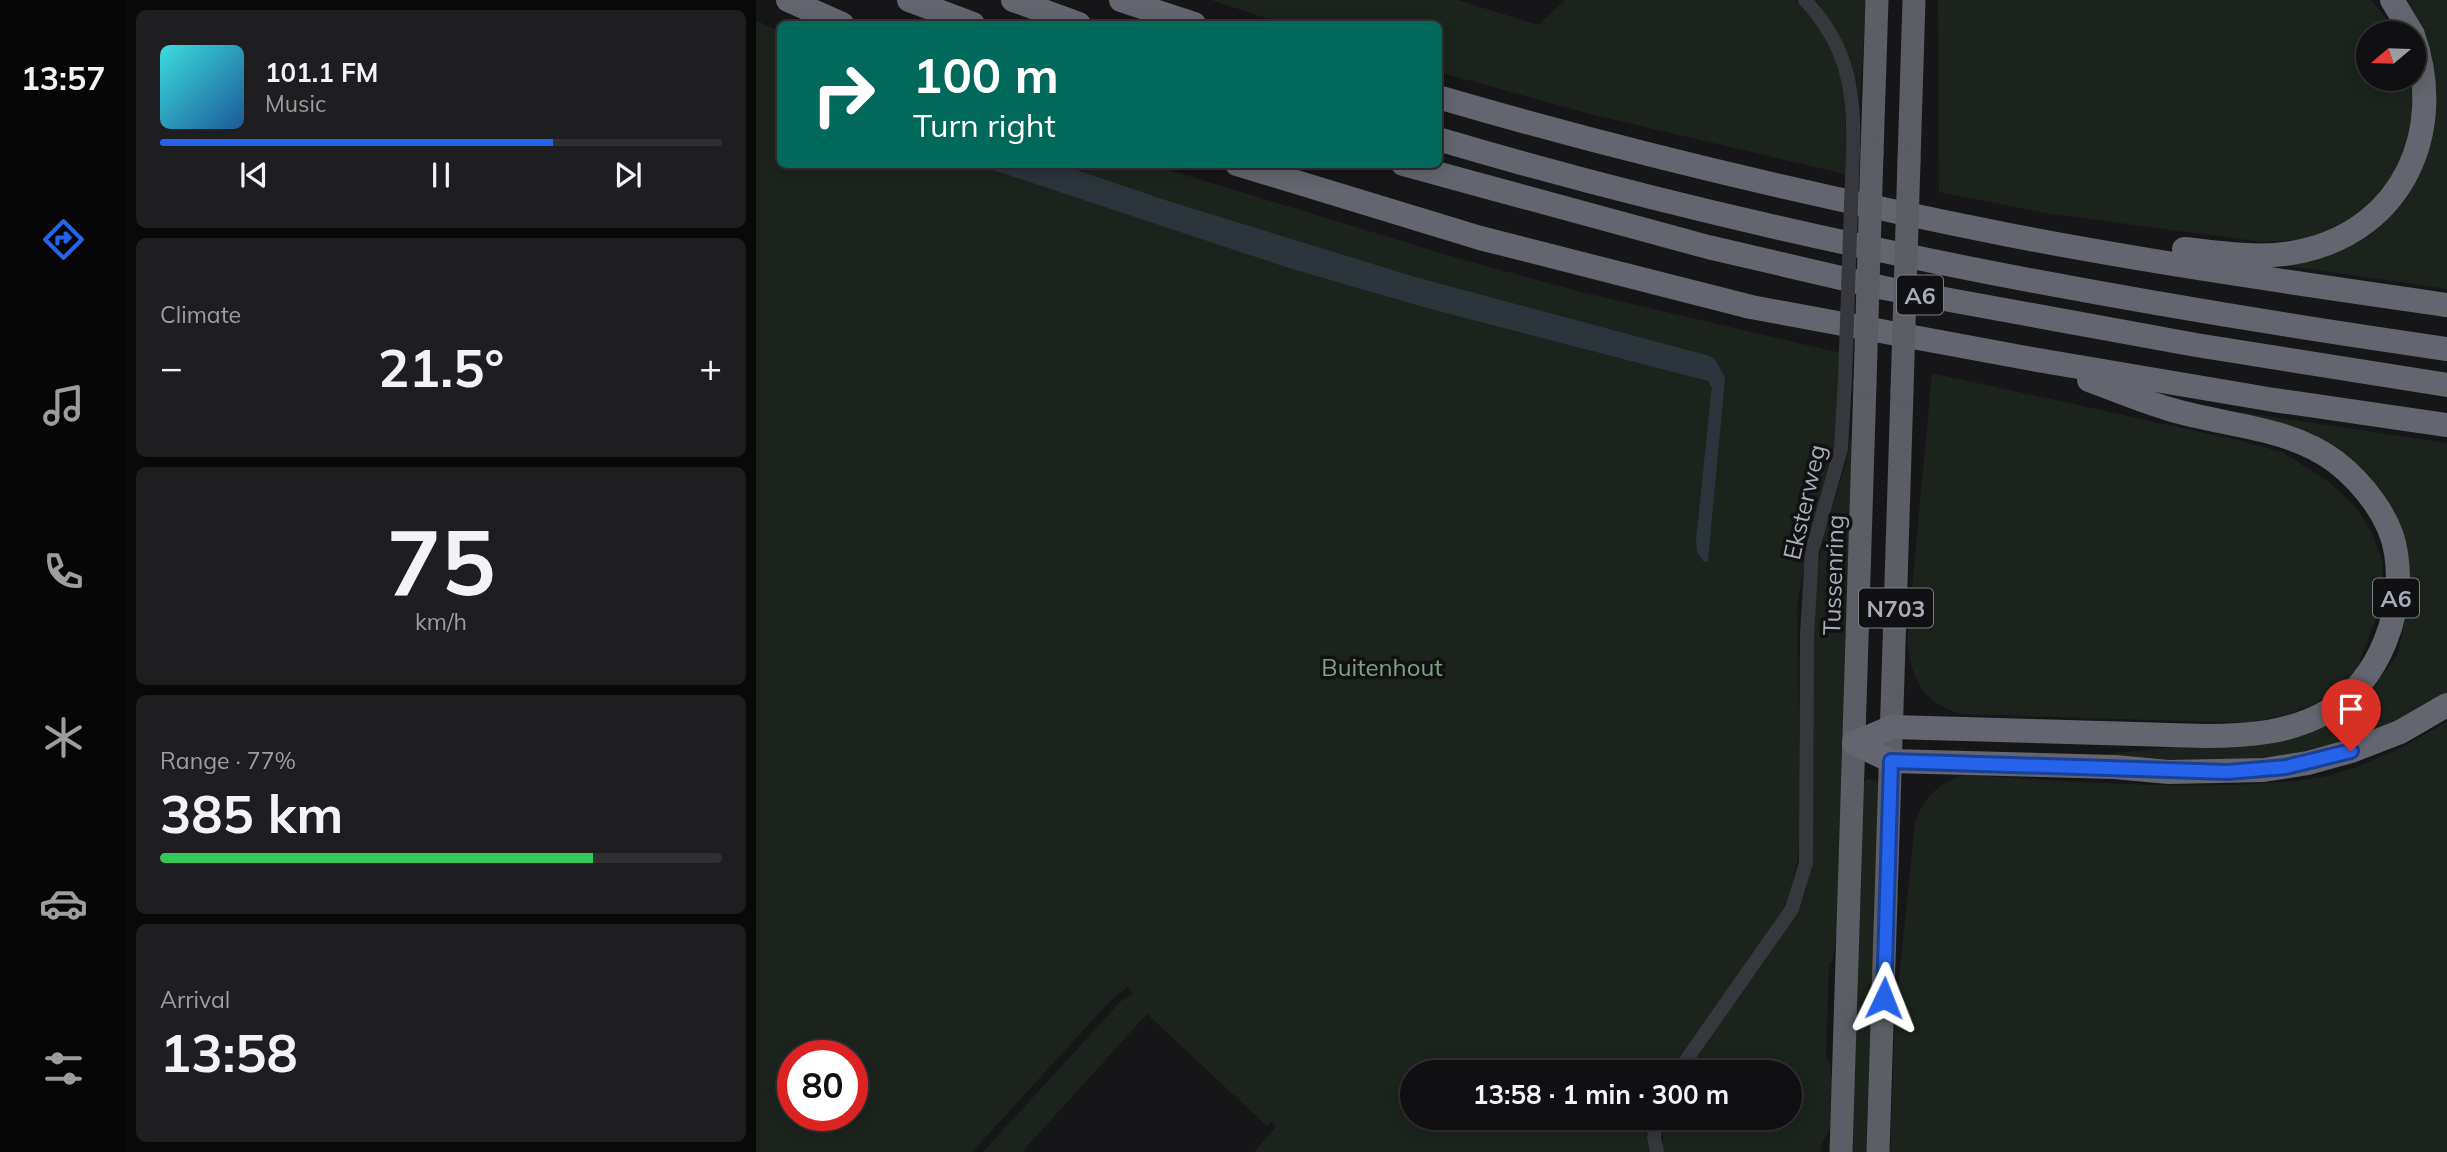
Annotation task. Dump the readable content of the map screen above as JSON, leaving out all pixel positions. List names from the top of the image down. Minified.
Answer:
{"streets":{"highway":["A6","Tussenring","N703"],"street":["Eksterweg"]},"crossings":[["A6","Tussenring"],["A6","N703"],["Eksterweg","Tussenring"]],"parks":["Buitenhout"],"north":"left","page":{"tabs":"13:57","turn":["100 m","Turn right"],"song":["101.1 FM","Music"],"tile":["Climate",["75","km/h"],["Range · 77%","385 km"],["Arrival","13:58"]],"heat":["−","21.5°","+"],"limit":"80","trip":"13:58 · 1 min · 300 m"}}
